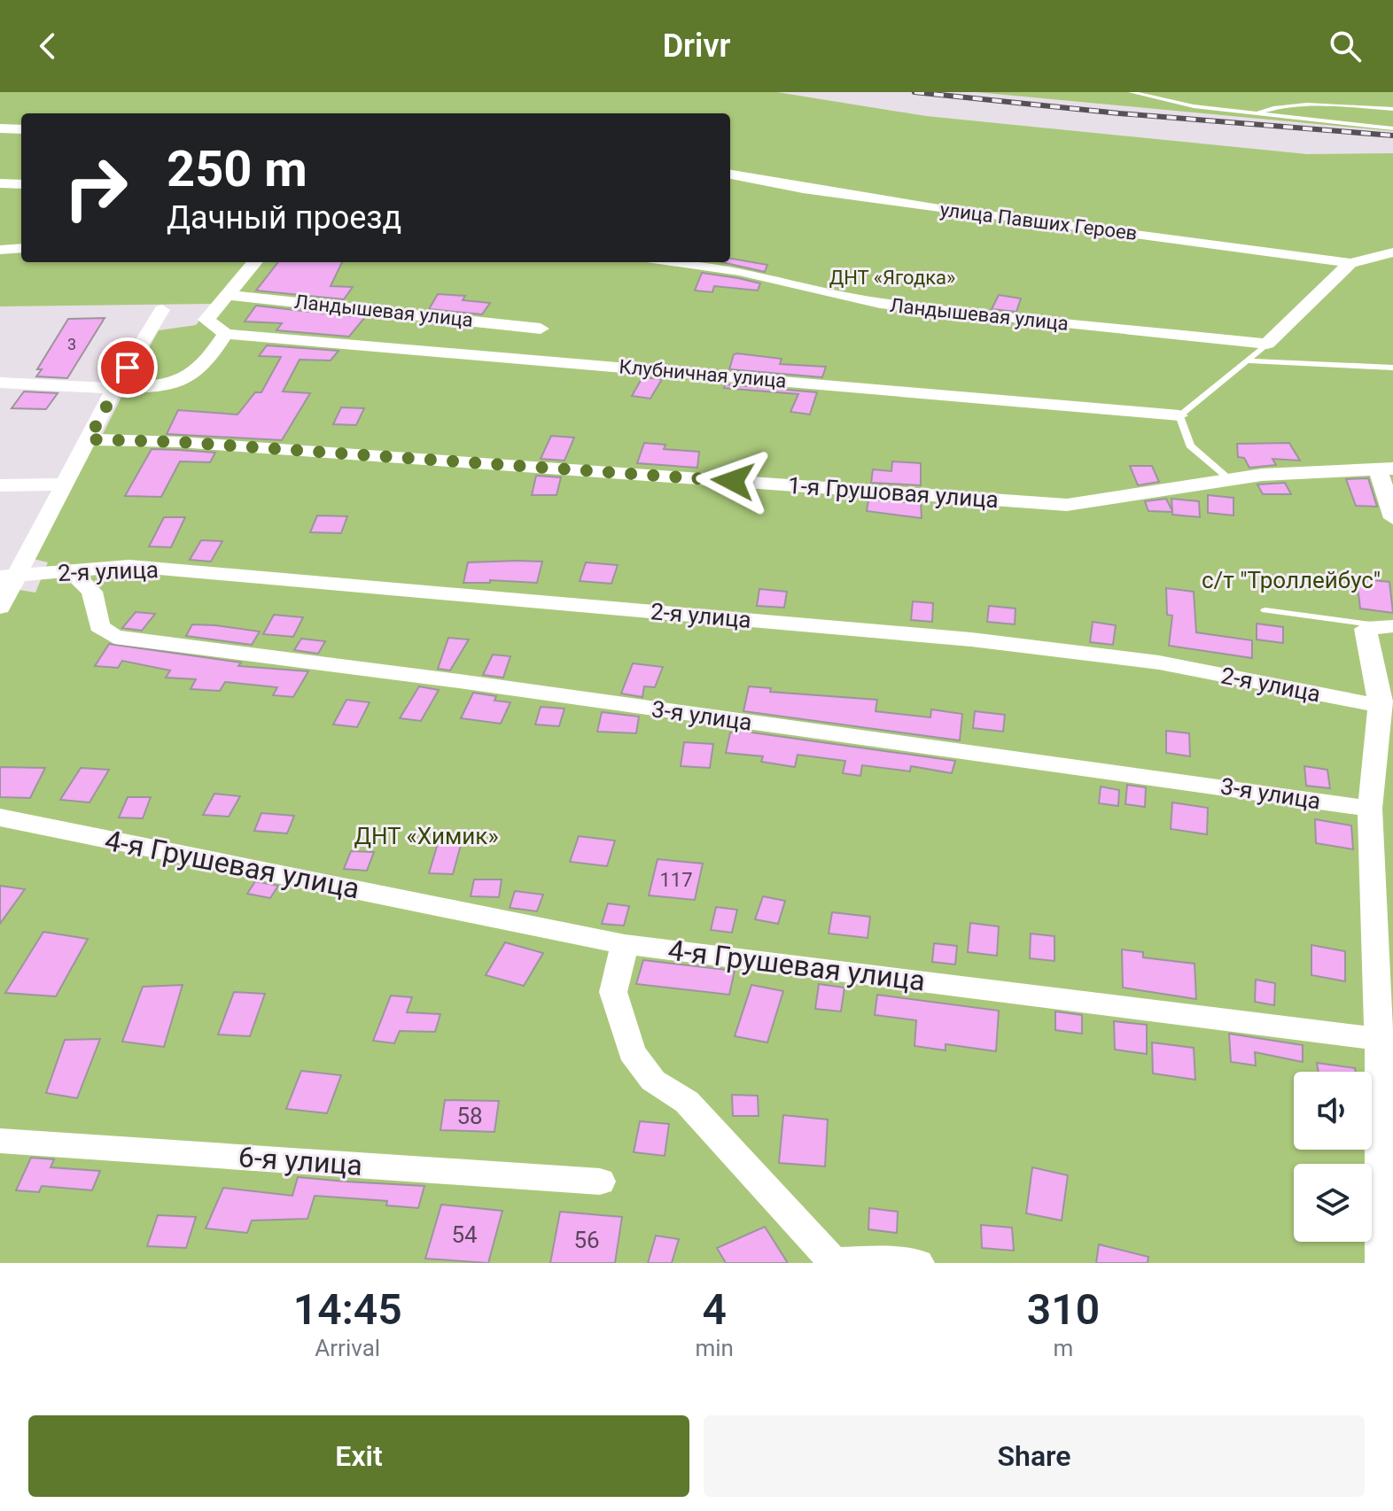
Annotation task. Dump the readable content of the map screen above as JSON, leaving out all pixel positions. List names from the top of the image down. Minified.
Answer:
{"streets":{"street":["улица Павших Героев","Ландышевая улица","Клубничная улица","1-я Грушовая улица","2-я улица","3-я улица","4-я Грушевая улица","6-я улица"]},"crossings":[["2-я улица","3-я улица"]],"parks":["ДНТ «Ягодка»","с/т \"Троллейбус\"","ДНТ «Химик»"],"house_numbers":["3","117","58","54","56"],"page":{"header":"Drivr","turn":["250 m","Дачный проезд"],"eta":["14:45","Arrival","4","min","310","m"],"buttons":["Exit","Share"]}}
